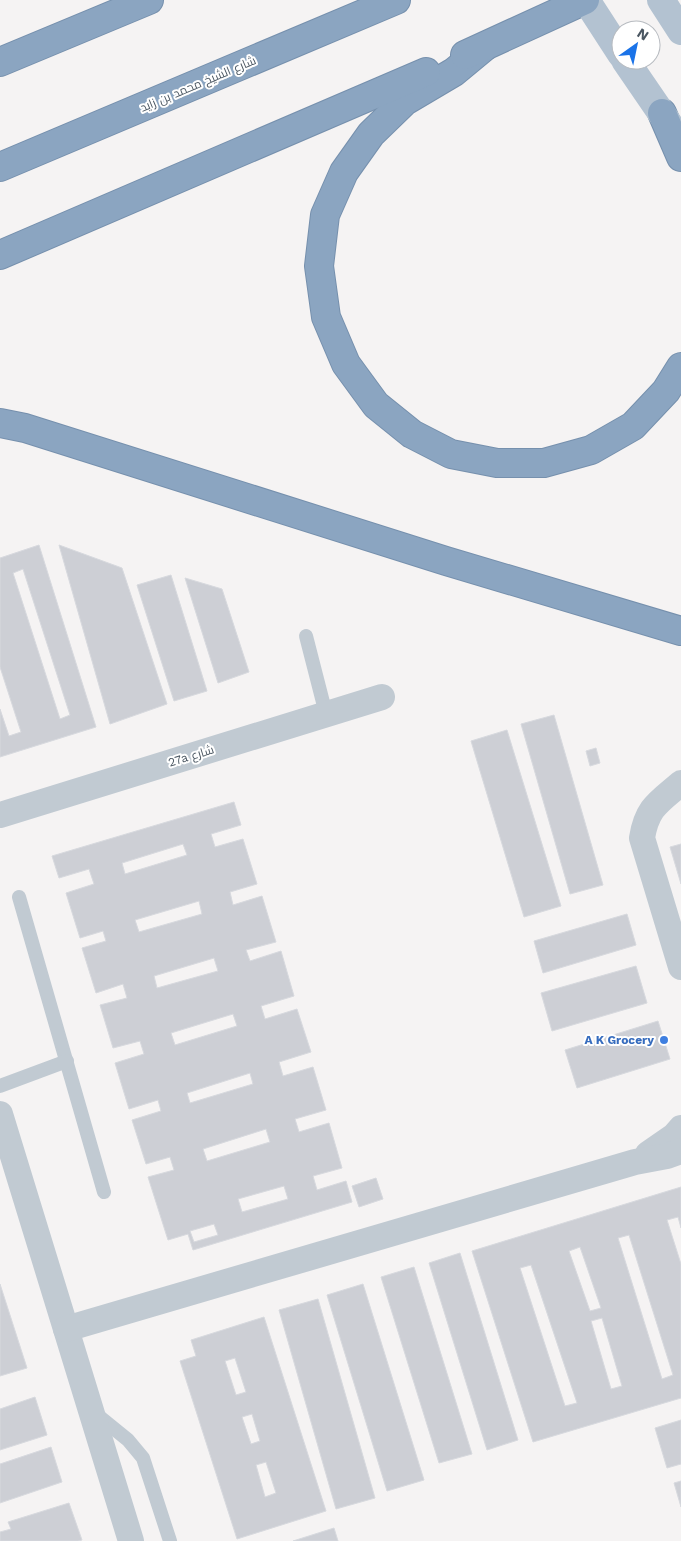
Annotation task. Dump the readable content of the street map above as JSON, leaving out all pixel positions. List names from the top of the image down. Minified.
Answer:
{"streets":{"highway":["شارع الشيخ محمد بن زايد"],"street":["27a شارع"]},"places":["A K Grocery"],"north":"top right"}
